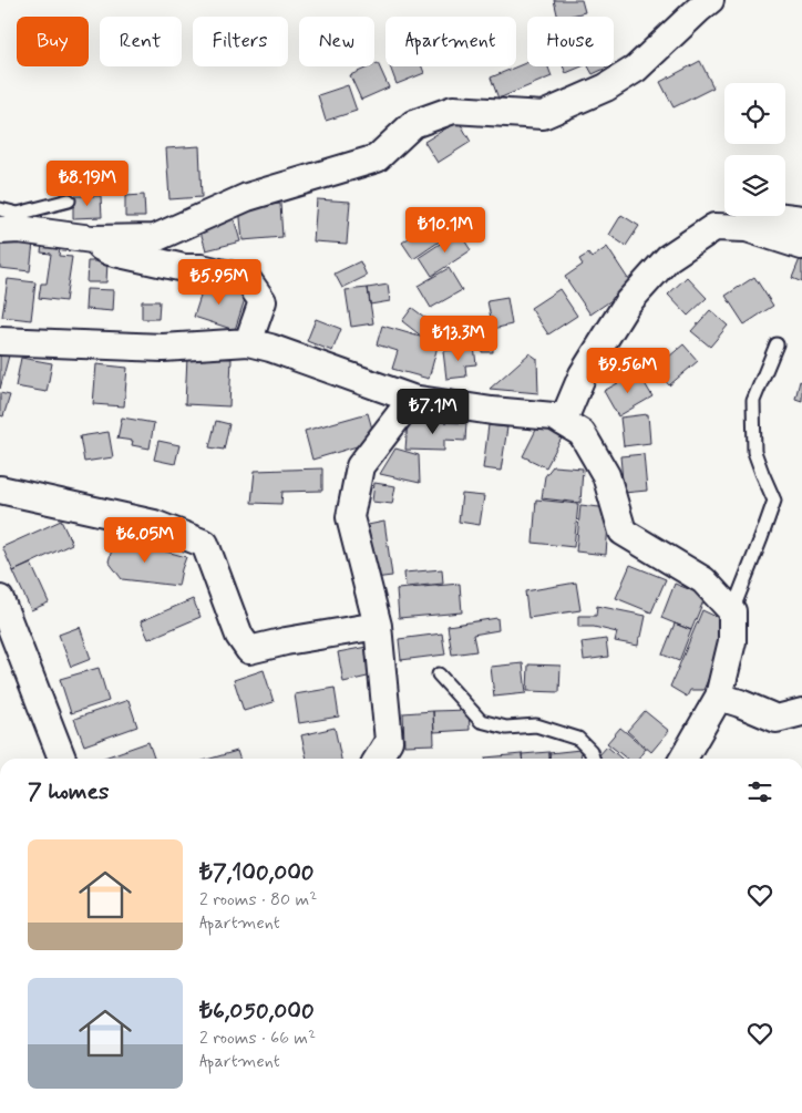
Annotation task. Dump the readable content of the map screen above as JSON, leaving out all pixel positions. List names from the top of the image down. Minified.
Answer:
{"page":{"chip":["Buy","Rent","Filters","New","Apartment","House"],"price":["₺8.19M","₺10.1M","₺5.95M","₺13.3M","₺9.56M","₺7.1M","₺6.05M"],"heading":"7 homes","list":[{"name":"₺7,100,000","note":"2 rooms · 80 m² · Apartment"},{"name":"₺6,050,000","note":"2 rooms · 66 m² · Apartment"}]}}
